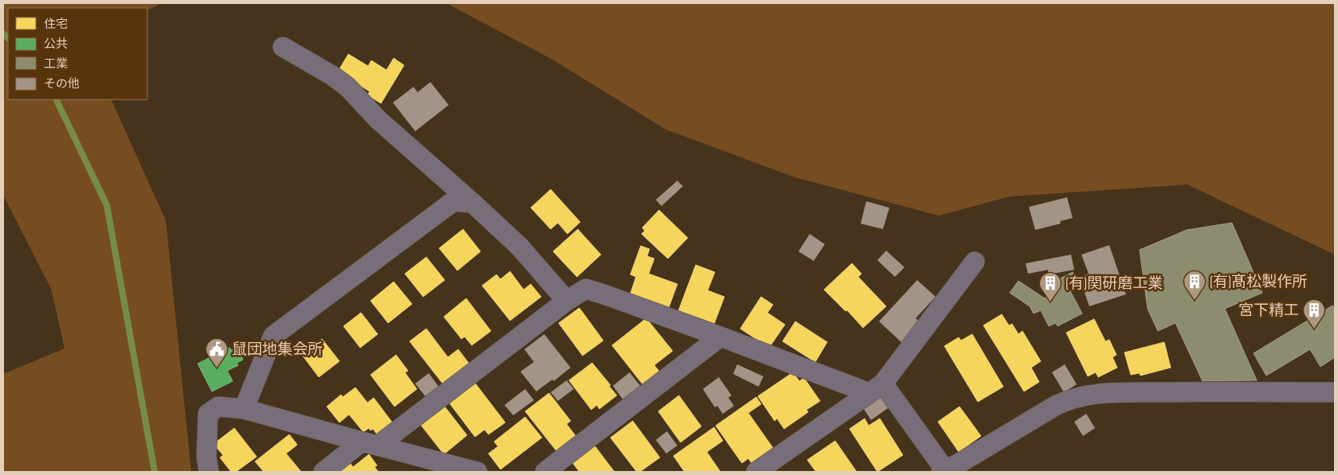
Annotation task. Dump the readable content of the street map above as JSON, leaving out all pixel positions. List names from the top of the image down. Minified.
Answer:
{"places":{"building":["(有)髙松製作所","(有)関研磨工業","宮下精工"],"public building":["鼠団地集会所"]},"legend":["住宅","公共","工業","その他"]}
